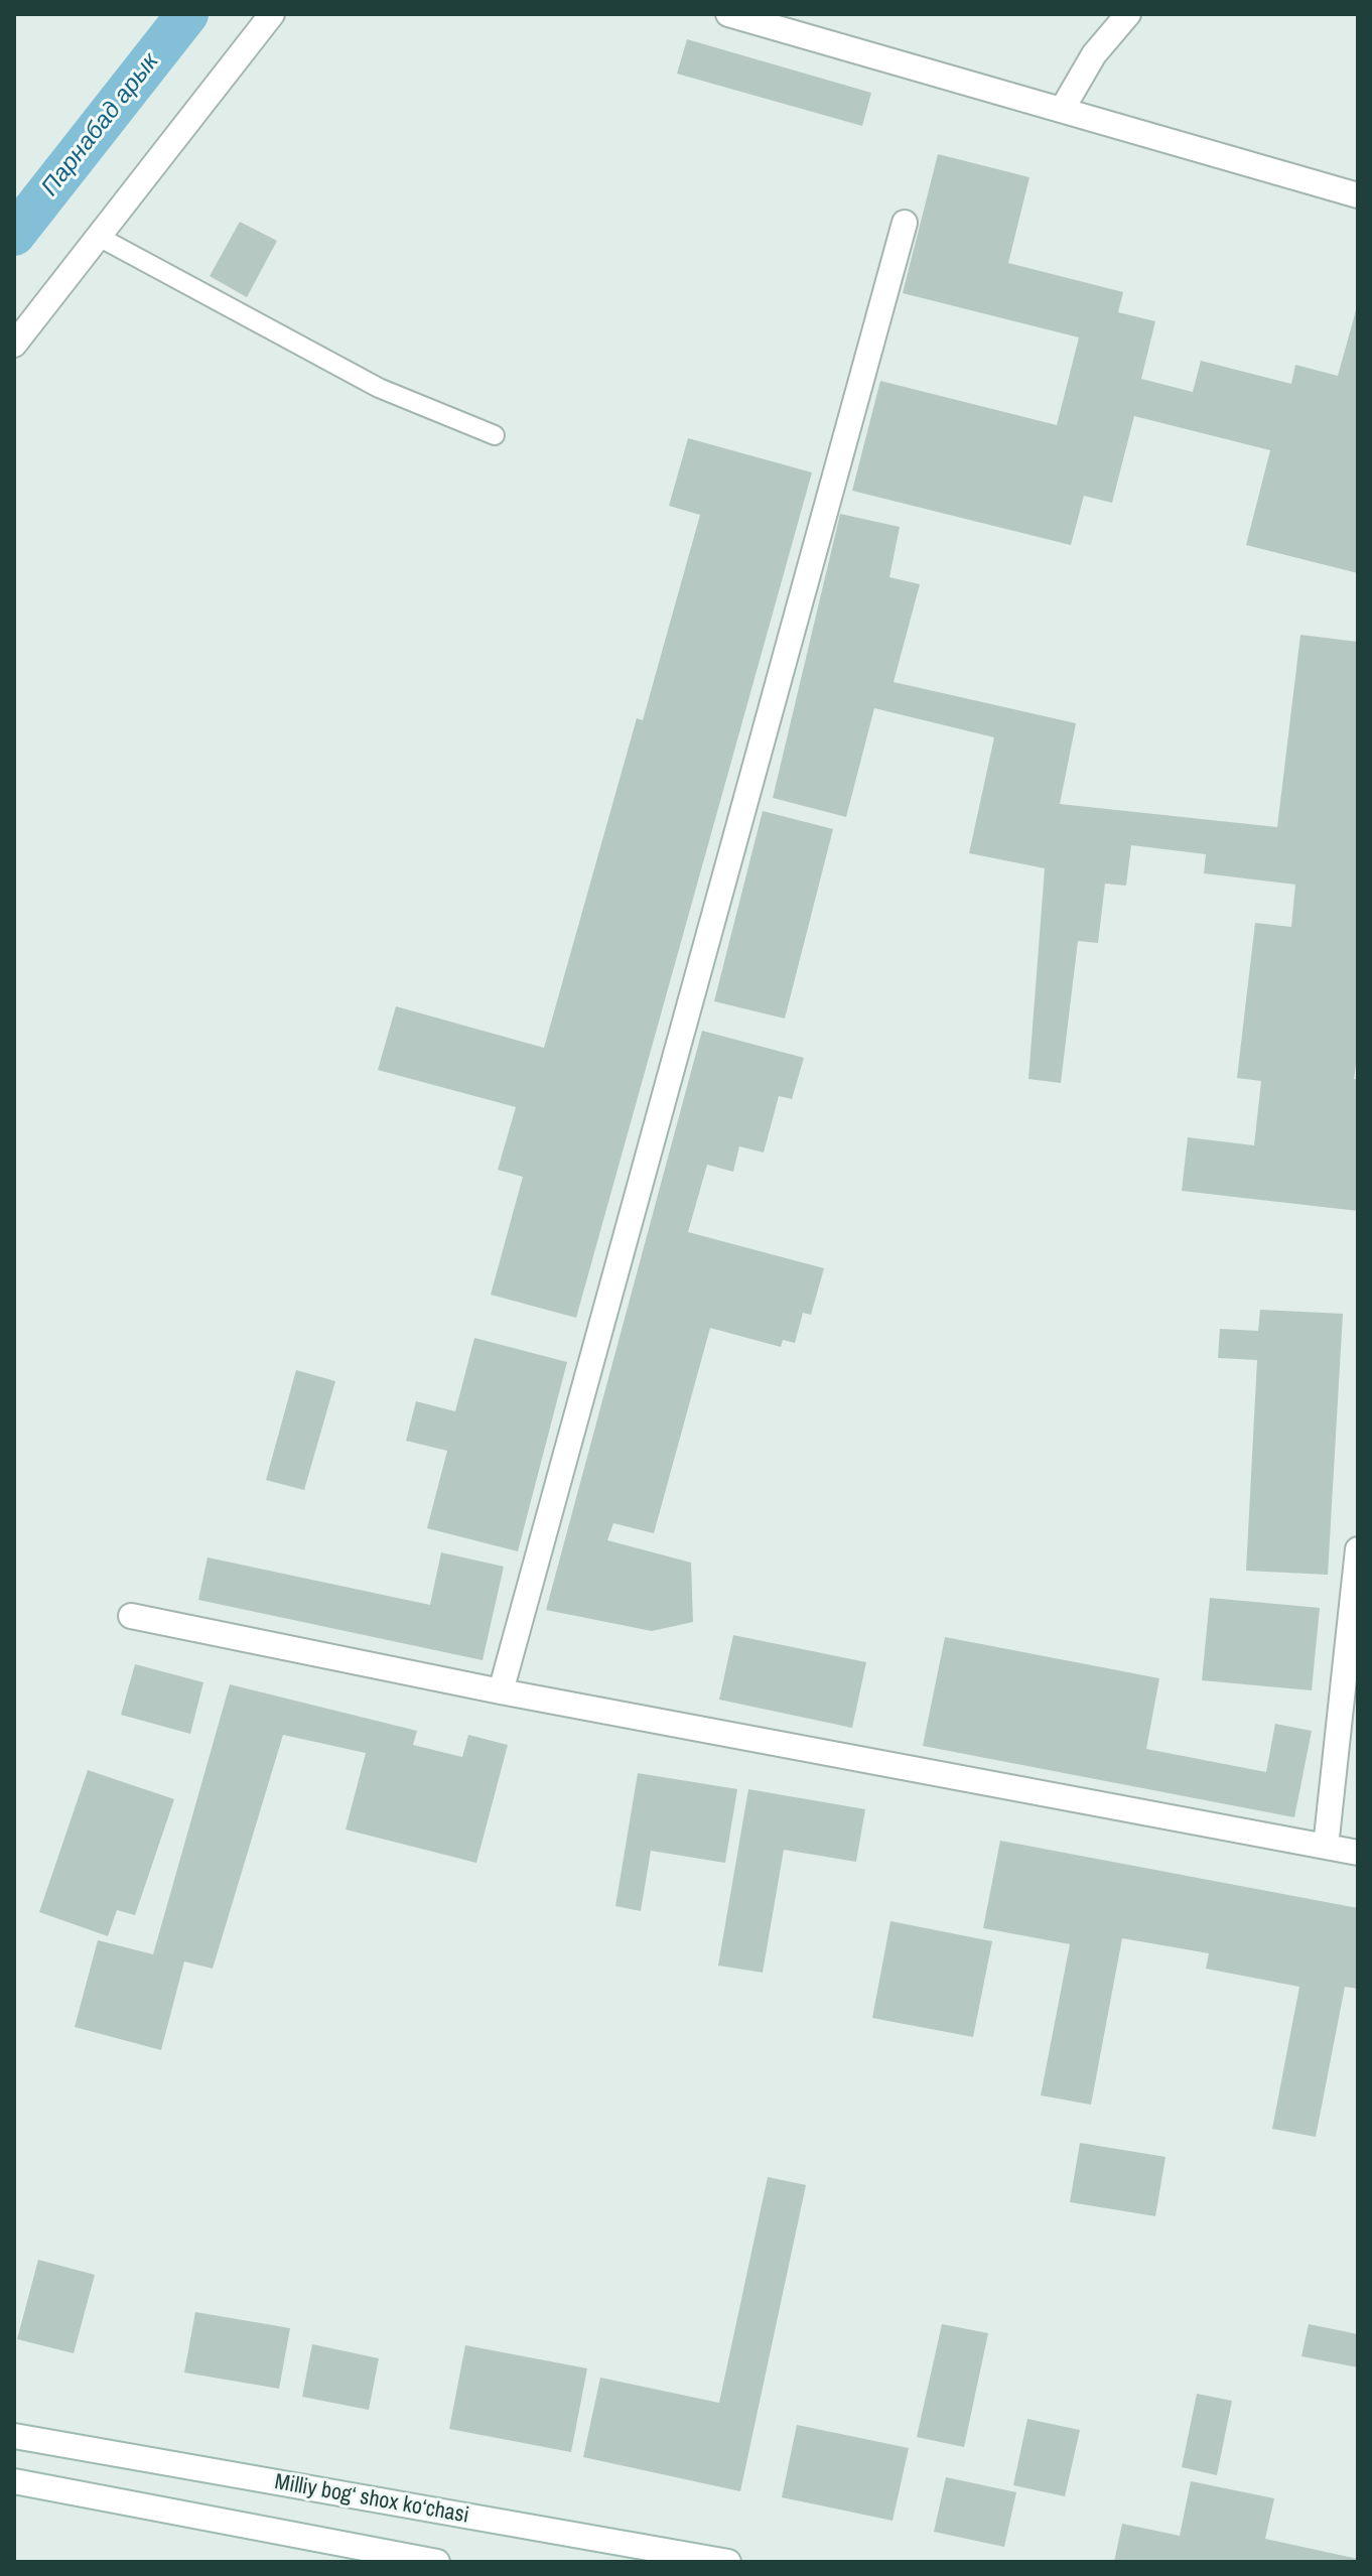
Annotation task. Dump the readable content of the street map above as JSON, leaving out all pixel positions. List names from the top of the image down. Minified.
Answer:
{"streets":{"street":["Milliy bog‘ shox ko‘chasi"]},"water":["Парнабад арык"]}
